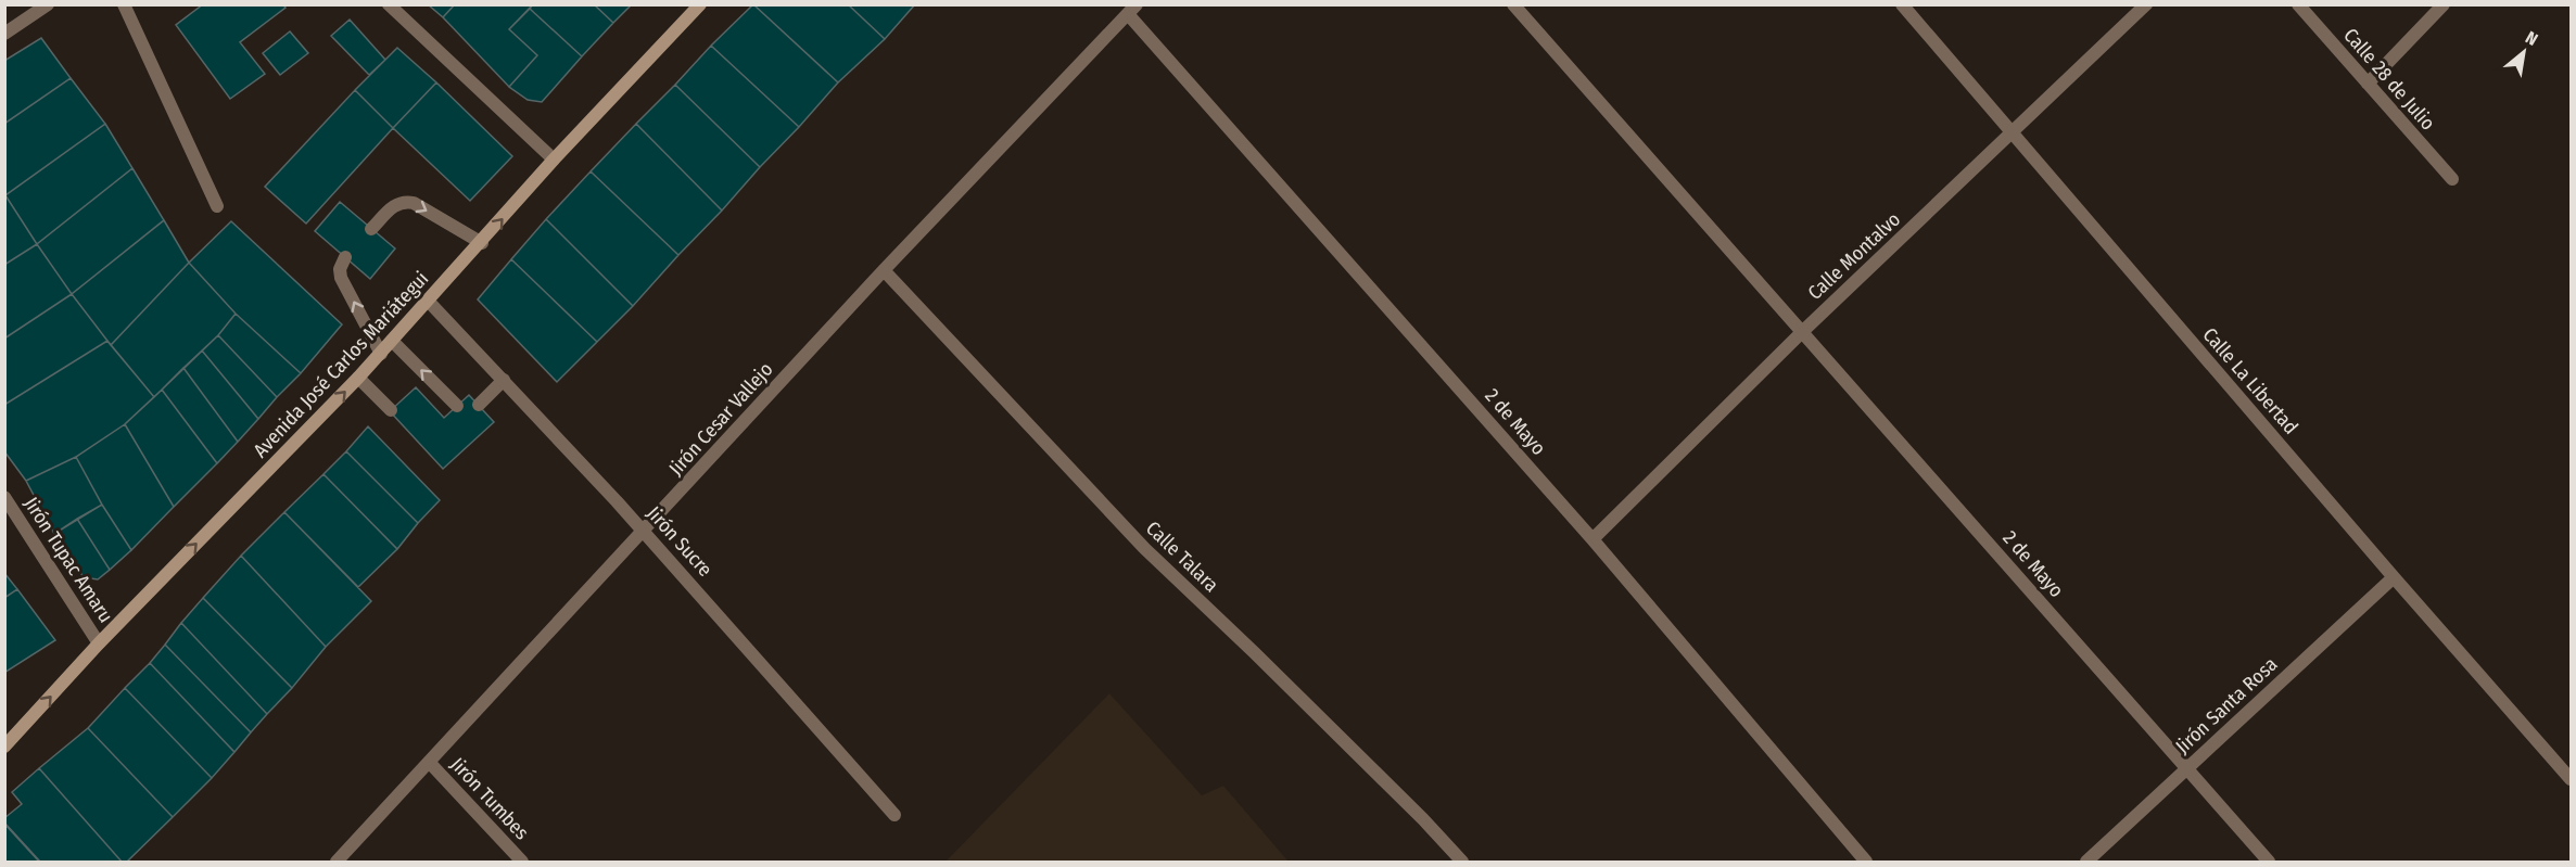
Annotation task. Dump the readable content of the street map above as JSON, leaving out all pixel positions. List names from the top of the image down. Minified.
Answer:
{"streets":{"main road":["Avenida José Carlos Mariátegui"],"street":["Calle 28 de Julio","Calle Montalvo","Calle La Libertad","Jirón Cesar Vallejo","2 de Mayo","Jirón Sucre","Calle Talara","Jirón Tupac Amaru","Jirón Santa Rosa","Jirón Tumbes"]},"crossings":[["Calle Montalvo","Calle La Libertad"],["Calle Montalvo","2 de Mayo"],["Avenida José Carlos Mariátegui","Jirón Sucre"],["Avenida José Carlos Mariátegui","Jirón Tupac Amaru"],["Calle La Libertad","Jirón Santa Rosa"],["Jirón Cesar Vallejo","2 de Mayo"],["Jirón Cesar Vallejo","Jirón Sucre"],["Jirón Cesar Vallejo","Calle Talara"],["Jirón Cesar Vallejo","Jirón Tumbes"],["2 de Mayo","Jirón Santa Rosa"]],"one_way":["Avenida José Carlos Mariátegui"],"north":"top right"}
